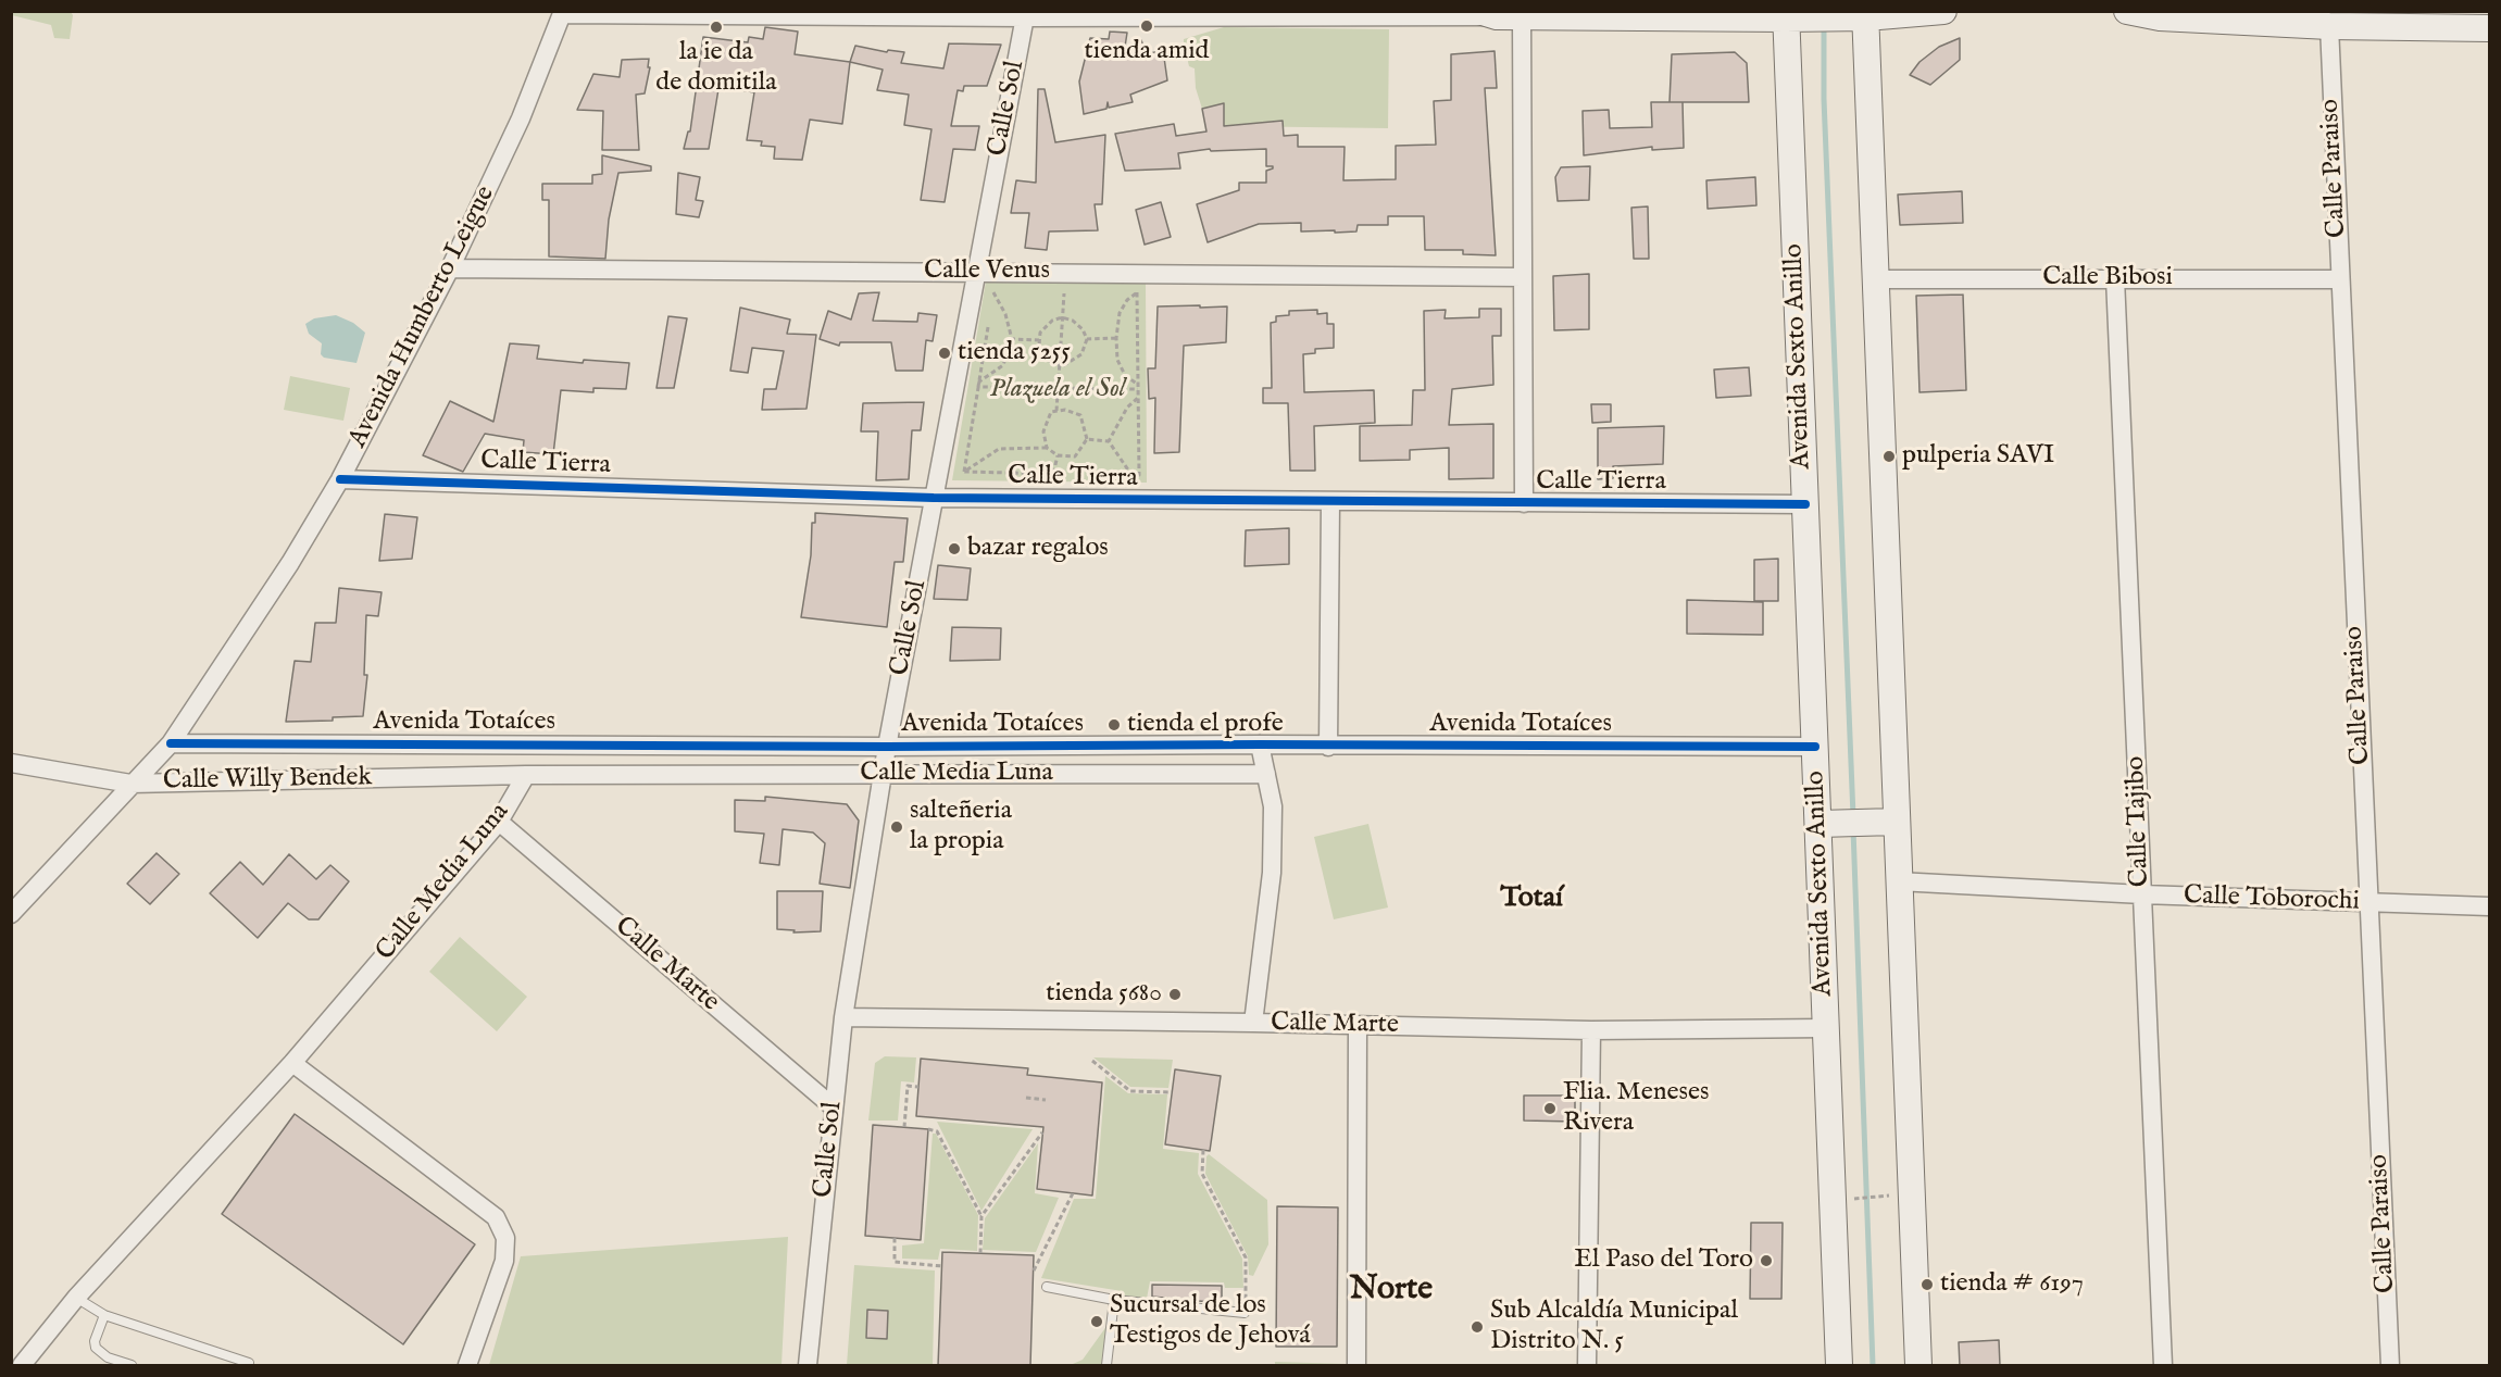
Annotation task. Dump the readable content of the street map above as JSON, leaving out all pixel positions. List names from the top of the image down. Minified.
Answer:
{"streets":{"main road":["Avenida Sexto Anillo"],"street":["Calle Sol","Calle Paraiso","Calle Venus","Calle Bibosi","Avenida Humberto Leigue","Calle Tierra","Avenida Totaíces","Calle Media Luna","Calle Willy Bendek","Calle Tajibo","Calle Toborochi","Calle Marte"]},"crossings":[["Calle Sol","Calle Venus"],["Calle Sol","Calle Tierra"],["Calle Sol","Avenida Totaíces"],["Calle Sol","Calle Media Luna"],["Calle Sol","Calle Marte"],["Calle Paraiso","Calle Bibosi"],["Calle Paraiso","Calle Toborochi"],["Calle Venus","Avenida Humberto Leigue"],["Calle Bibosi","Calle Tajibo"],["Avenida Humberto Leigue","Calle Tierra"],["Avenida Humberto Leigue","Avenida Totaíces"],["Avenida Humberto Leigue","Calle Willy Bendek"],["Avenida Sexto Anillo","Calle Tierra"],["Avenida Sexto Anillo","Avenida Totaíces"],["Avenida Sexto Anillo","Calle Marte"],["Calle Media Luna","Calle Willy Bendek"],["Calle Media Luna","Calle Marte"],["Calle Tajibo","Calle Toborochi"]],"districts":["Totaí","Norte"],"parks":["Plazuela el Sol"],"places":["tienda amid","la ie da de domitila","tienda 5255","pulperia SAVI","bazar regalos","tienda el profe","salteñeria la propia","tienda 5680","Flia. Meneses Rivera","El Paso del Toro","tienda # 6197","Sucursal de los Testigos de Jehová","Sub Alcaldía Municipal Distrito N. 5"]}
